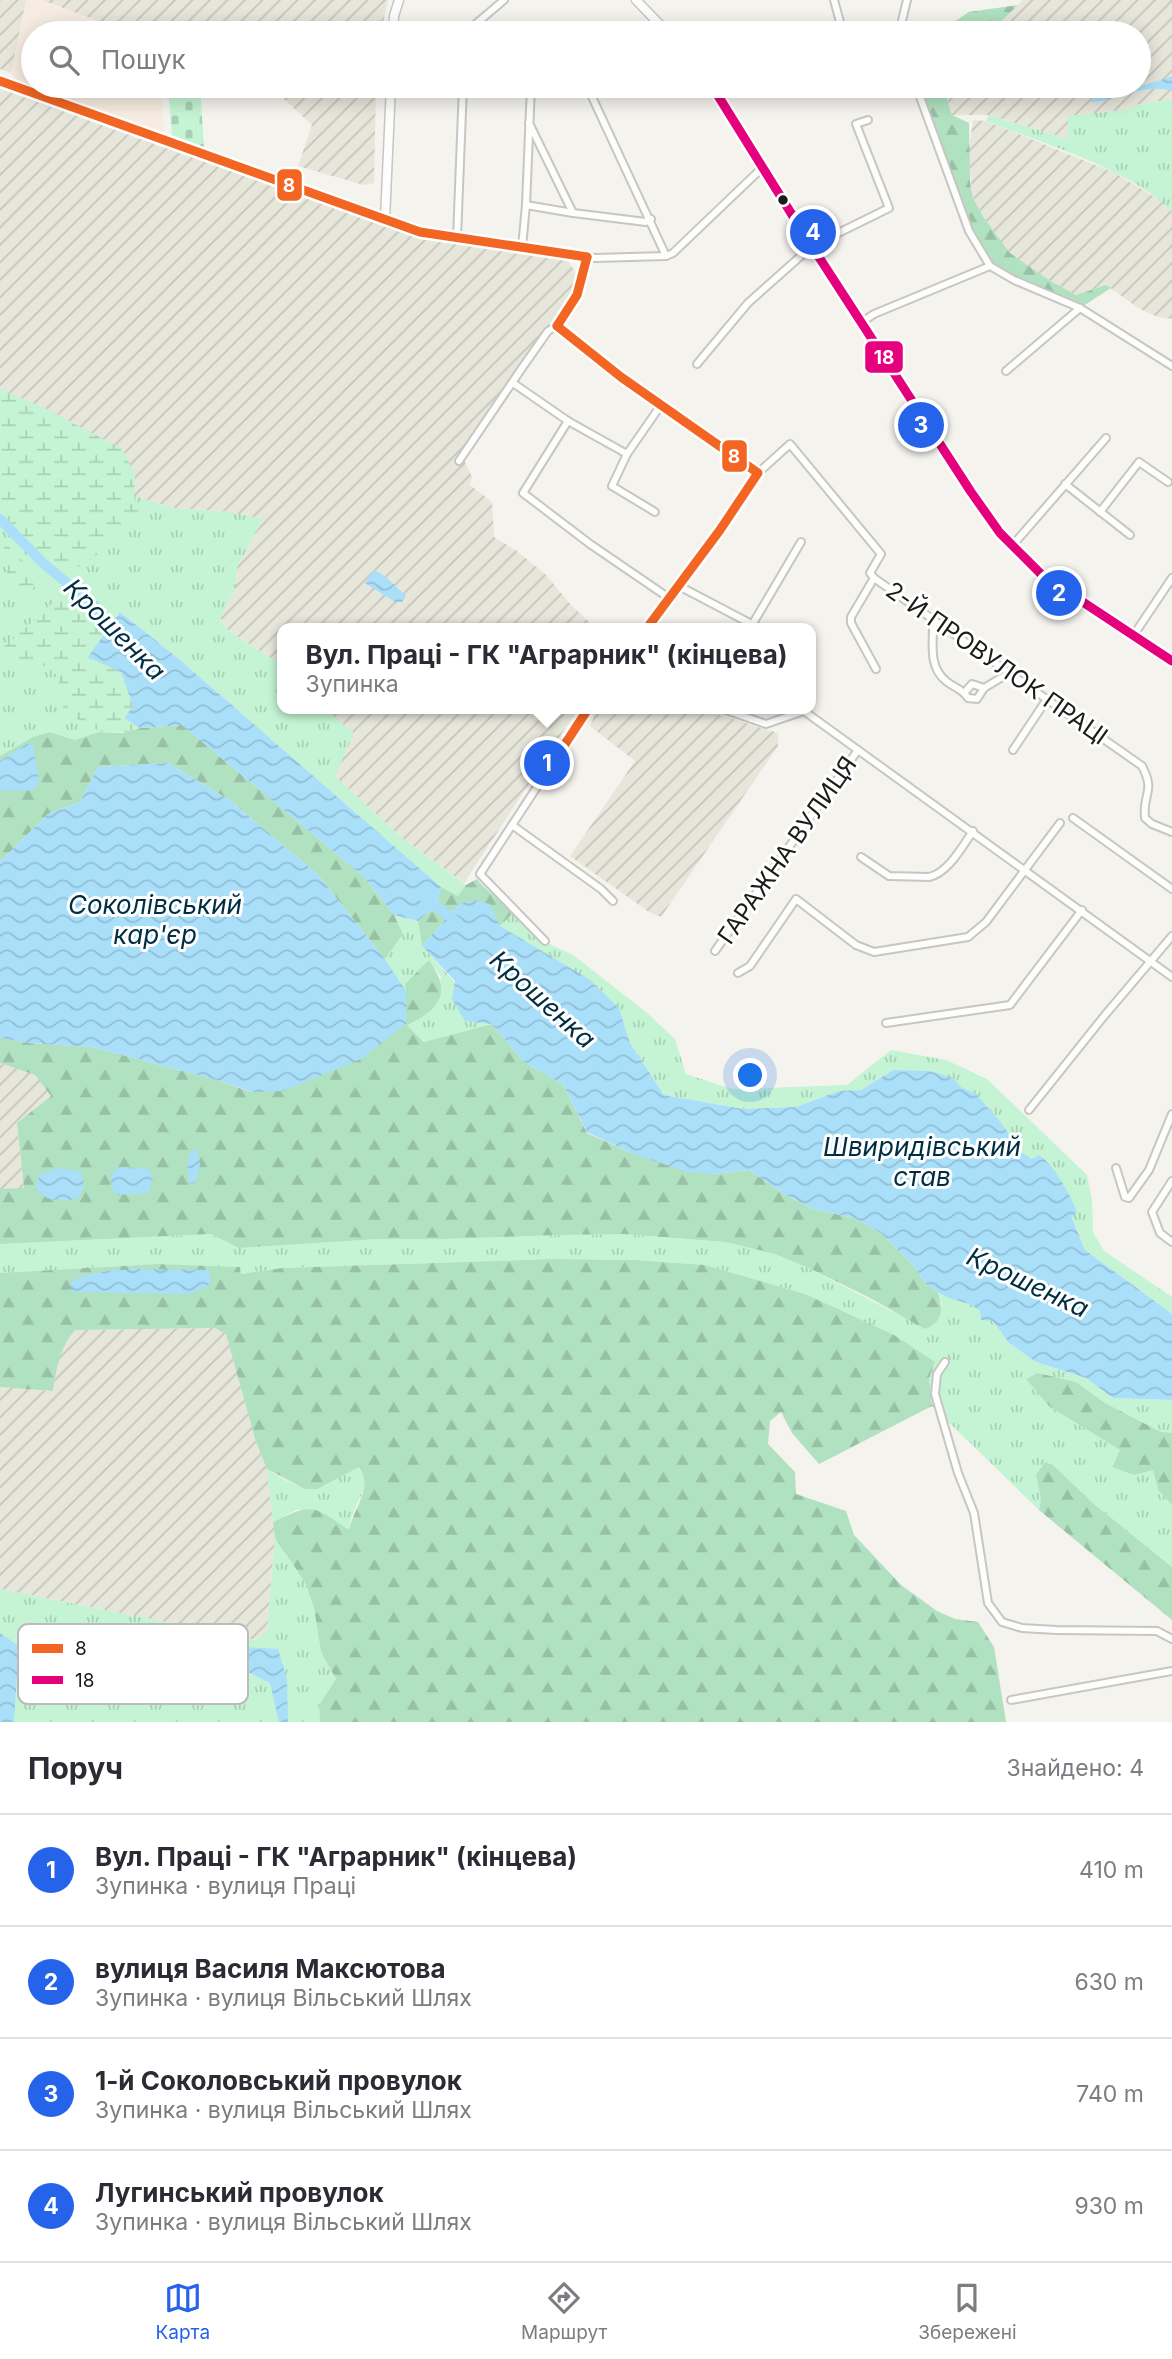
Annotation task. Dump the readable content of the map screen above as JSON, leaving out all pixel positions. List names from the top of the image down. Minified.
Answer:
{"streets":{"street":["2-Й ПРОВУЛОК ПРАЦІ","ГАРАЖНА ВУЛИЦЯ"]},"water":["Крошенка","Соколівський кар'єр","Швиридівський став"],"lines":["transit line 8","transit line 18"],"legend":["8","18"],"page":{"search":"Пошук","pins":["4","3","2","1"],"popup":["Вул. Праці - ГК \"Аграрник\" (кінцева)","Зупинка"],"heading":["Поруч","Знайдено: 4"],"list":[{"mark":"1","name":"Вул. Праці - ГК \"Аграрник\" (кінцева)","note":"Зупинка · вулиця Праці","value":"410 m"},{"mark":"2","name":"вулиця Василя Максютова","note":"Зупинка · вулиця Вільський Шлях","value":"630 m"},{"mark":"3","name":"1-й Соколовський провулок","note":"Зупинка · вулиця Вільський Шлях","value":"740 m"},{"mark":"4","name":"Лугинський провулок","note":"Зупинка · вулиця Вільський Шлях","value":"930 m"}],"nav":["Карта","Маршрут","Збережені"]}}
